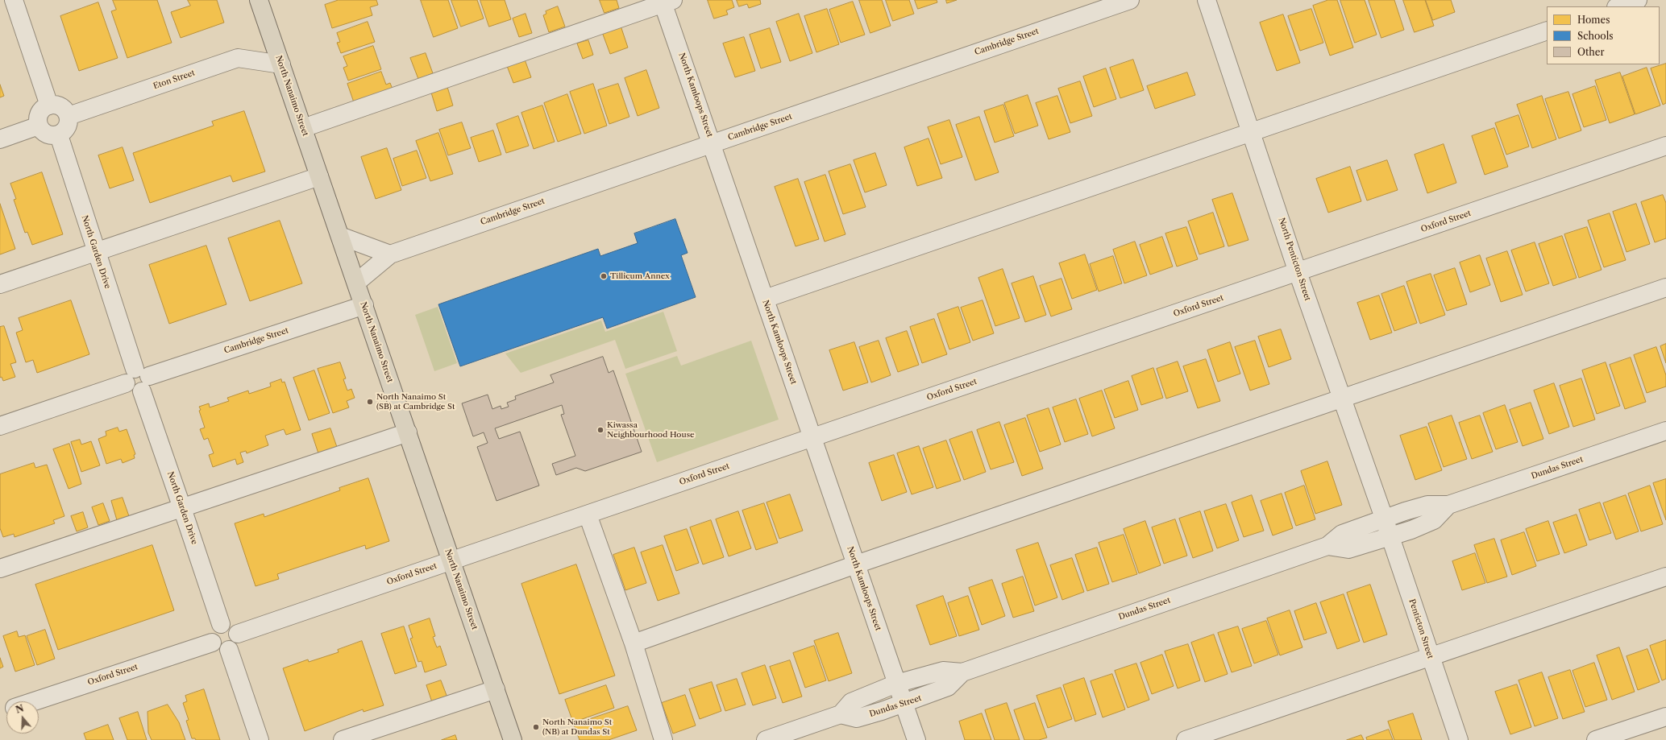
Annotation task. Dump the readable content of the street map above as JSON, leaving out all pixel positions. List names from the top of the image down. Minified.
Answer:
{"streets":{"main road":["North Nanaimo Street"],"street":["Cambridge Street","Eton Street","North Kamloops Street","Oxford Street","North Garden Drive","North Penticton Street","Dundas Street","Penticton Street"]},"crossings":[["Cambridge Street","North Kamloops Street"],["Cambridge Street","North Nanaimo Street"],["Cambridge Street","North Garden Drive"],["Eton Street","North Nanaimo Street"],["Eton Street","North Garden Drive"],["North Kamloops Street","Oxford Street"],["North Kamloops Street","Dundas Street"],["North Nanaimo Street","Oxford Street"],["Oxford Street","North Garden Drive"],["Oxford Street","North Penticton Street"],["North Penticton Street","Dundas Street"],["North Penticton Street","Penticton Street"],["Dundas Street","Penticton Street"]],"places":["Tillicum Annex","North Nanaimo St (SB) at Cambridge St","Kiwassa Neighbourhood House","North Nanaimo St (NB) at Dundas St"],"legend":["Homes","Schools","Other"],"north":"top"}
